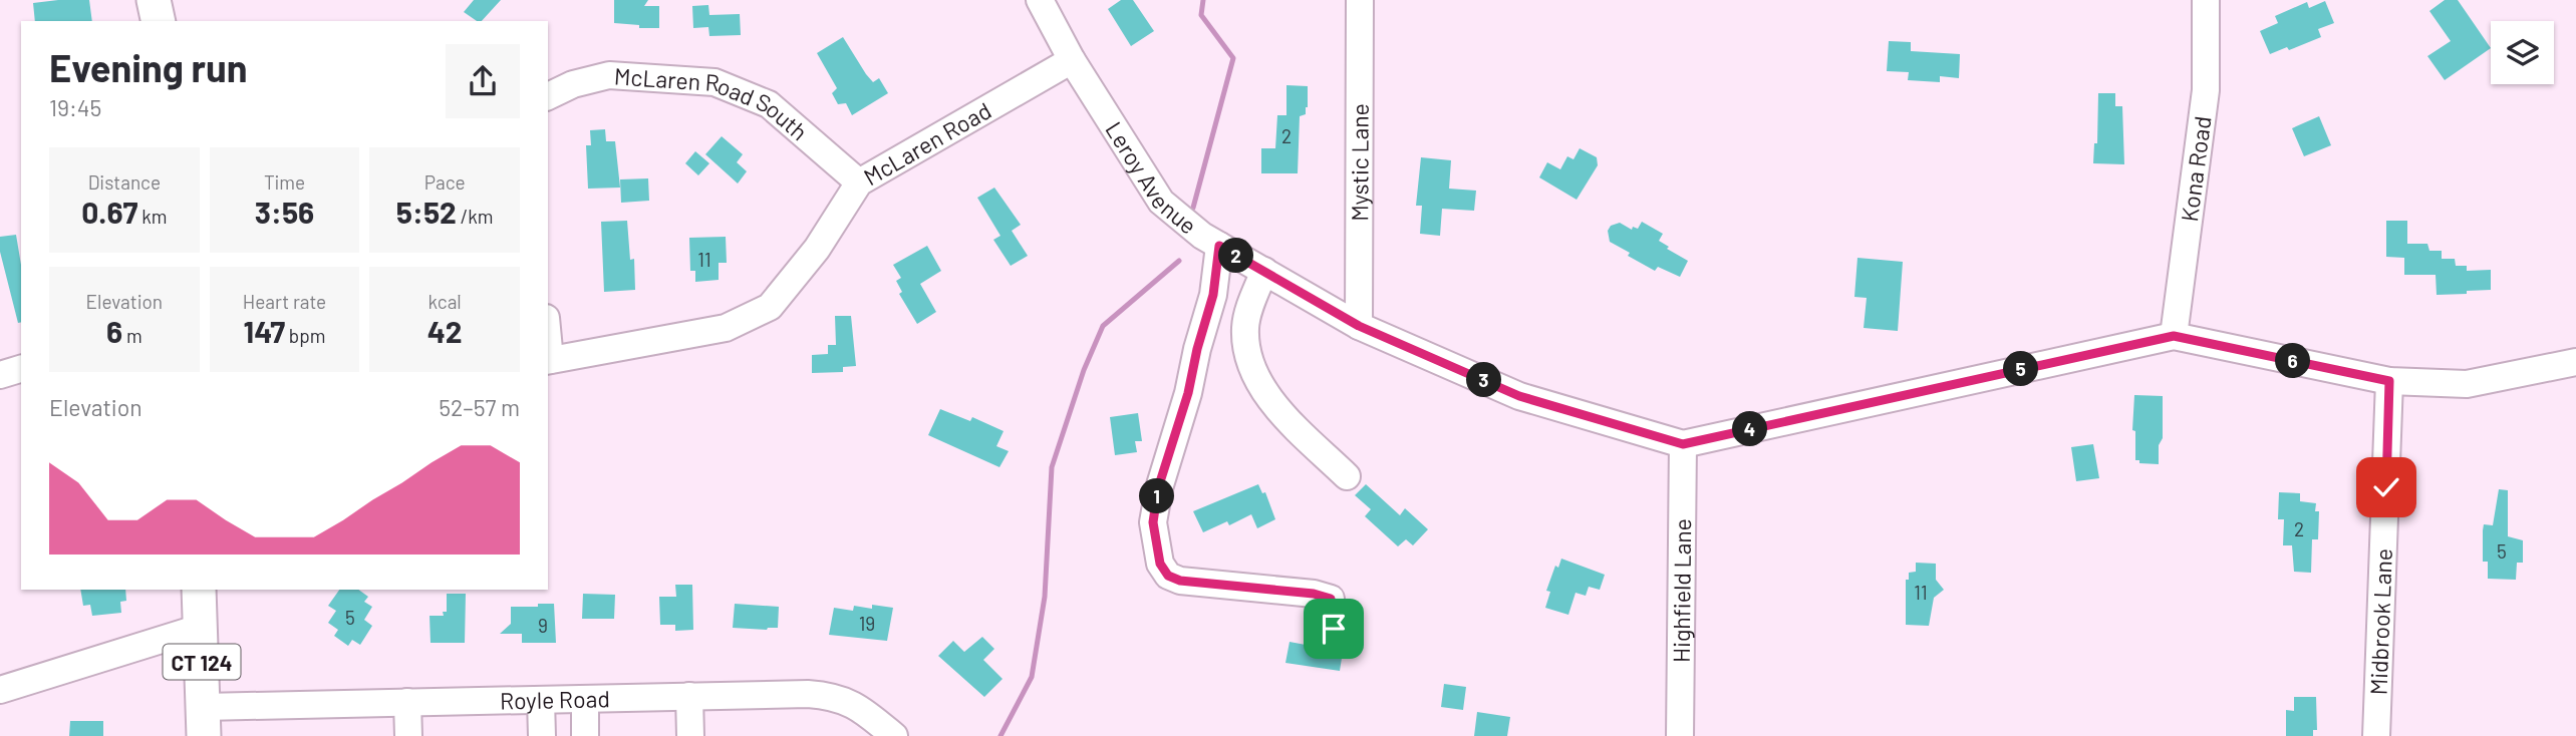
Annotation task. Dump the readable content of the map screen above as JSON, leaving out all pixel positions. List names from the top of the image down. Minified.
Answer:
{"streets":{"main road":["CT 124"],"street":["McLaren Road South","McLaren Road","Mystic Lane","Kona Road","Leroy Avenue","Highfield Lane","Midbrook Lane","Royle Road"]},"crossings":[["McLaren Road South","McLaren Road"],["McLaren Road","Leroy Avenue"],["Mystic Lane","Leroy Avenue"],["Kona Road","Leroy Avenue"],["Leroy Avenue","Highfield Lane"],["Leroy Avenue","Midbrook Lane"],["CT 124","Royle Road"]],"house_numbers":["2","11","2","5","11","5","19","9"],"page":{"heading":["Evening run","19:45"],"stats":[["Distance","0.67 km"],["Time","3:56"],["Pace","5:52 /km"],["Elevation","6 m"],["Heart rate","147 bpm"],["kcal","42"]],"pins":["2","6","5","3","4","1"],"chart":["Elevation","52–57 m"]}}
